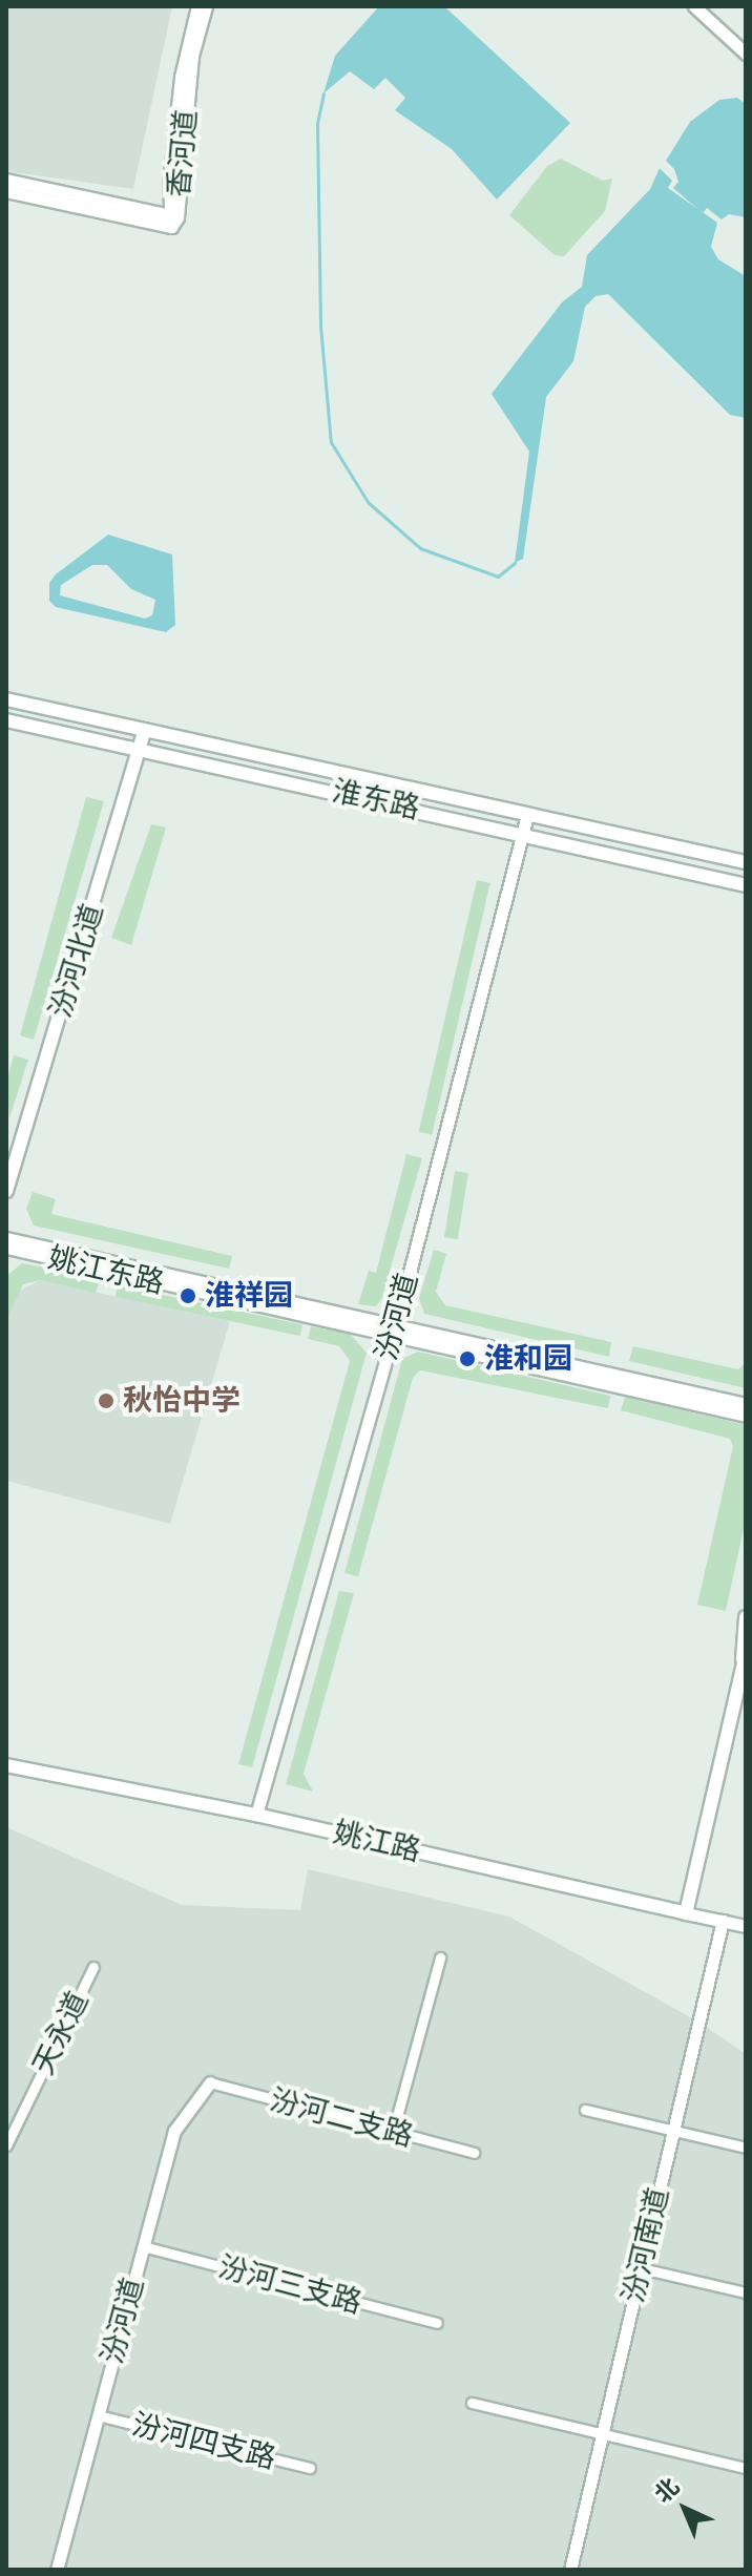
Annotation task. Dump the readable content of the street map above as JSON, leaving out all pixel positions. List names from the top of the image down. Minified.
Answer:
{"streets":{"main road":["淮东路","汾河北道","姚江路"],"street":["香河道","姚江东路","汾河道","天永道","汾河二支路","汾河南道","汾河三支路","汾河四支路"]},"crossings":[["淮东路","汾河北道"],["淮东路","汾河道"],["姚江东路","汾河道"],["汾河道","姚江路"],["汾河道","汾河二支路"],["汾河道","汾河三支路"],["汾河道","汾河四支路"],["姚江路","汾河南道"]],"places":["淮祥园","淮和园","秋怡中学"],"north":"top left"}
